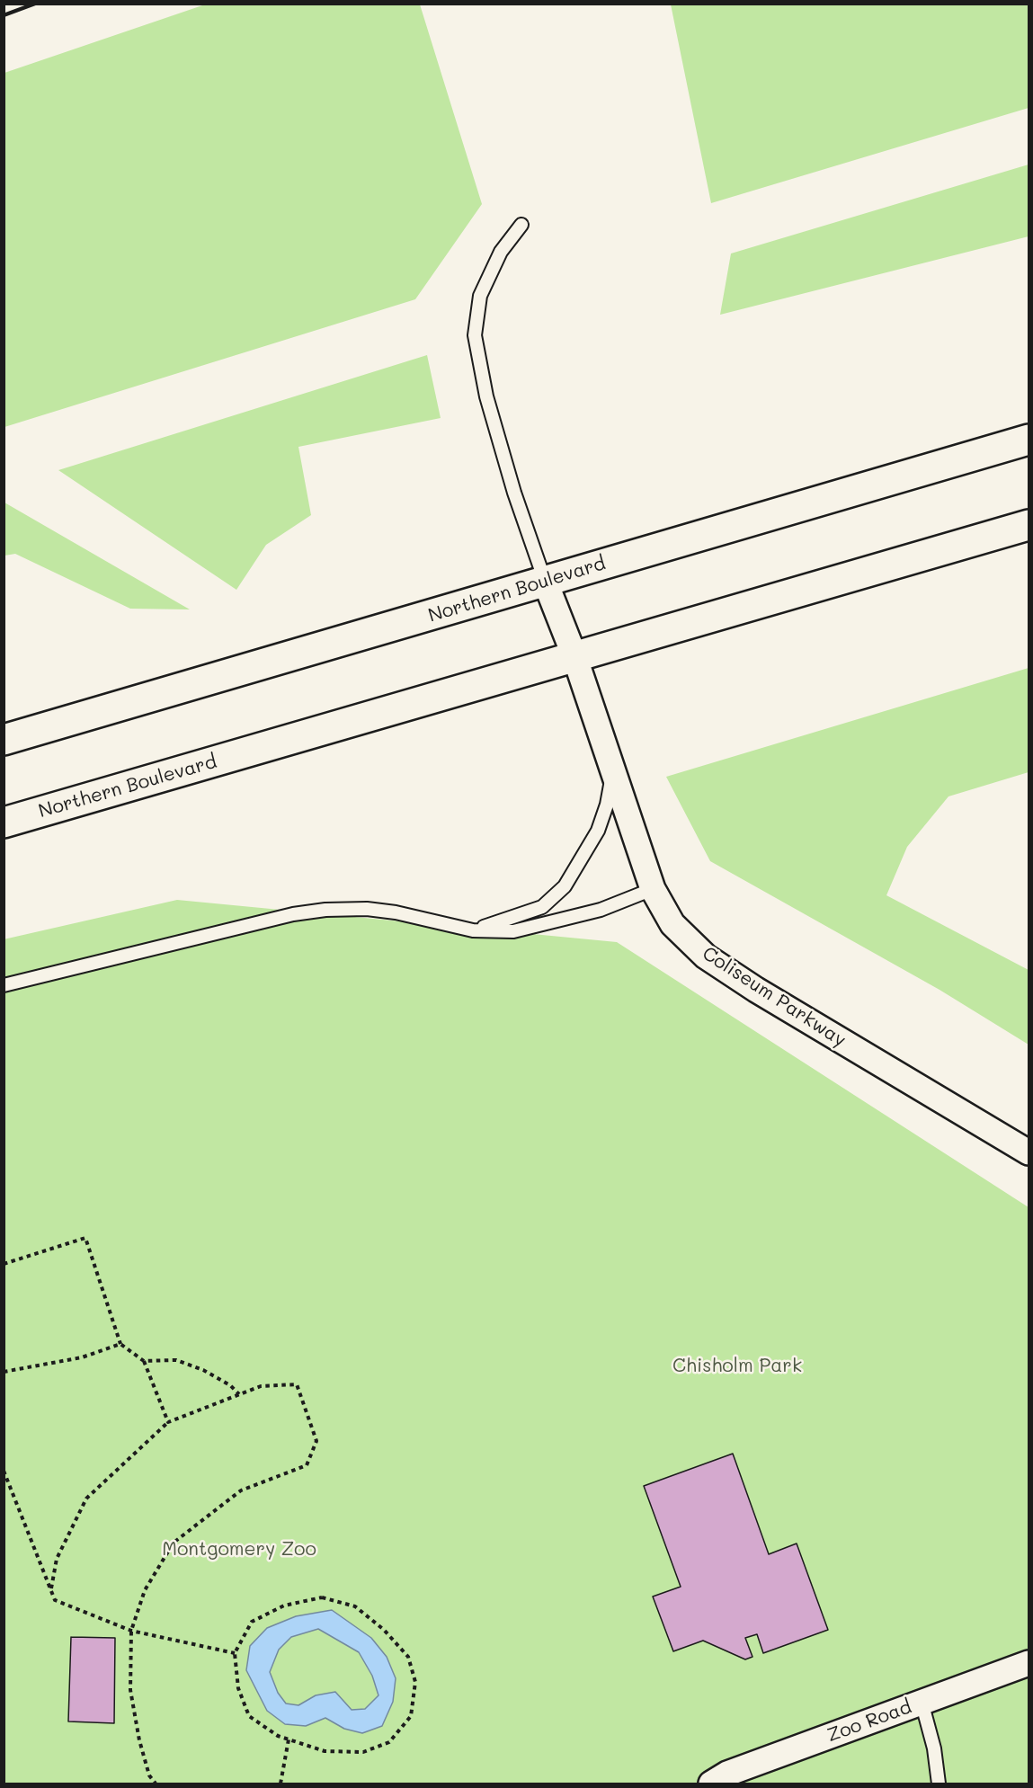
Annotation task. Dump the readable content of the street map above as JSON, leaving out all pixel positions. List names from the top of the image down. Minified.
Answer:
{"streets":{"highway":["Northern Boulevard"],"street":["Coliseum Parkway","Zoo Road"]},"crossings":[["Northern Boulevard","Coliseum Parkway"]],"parks":["Chisholm Park","Montgomery Zoo"]}
